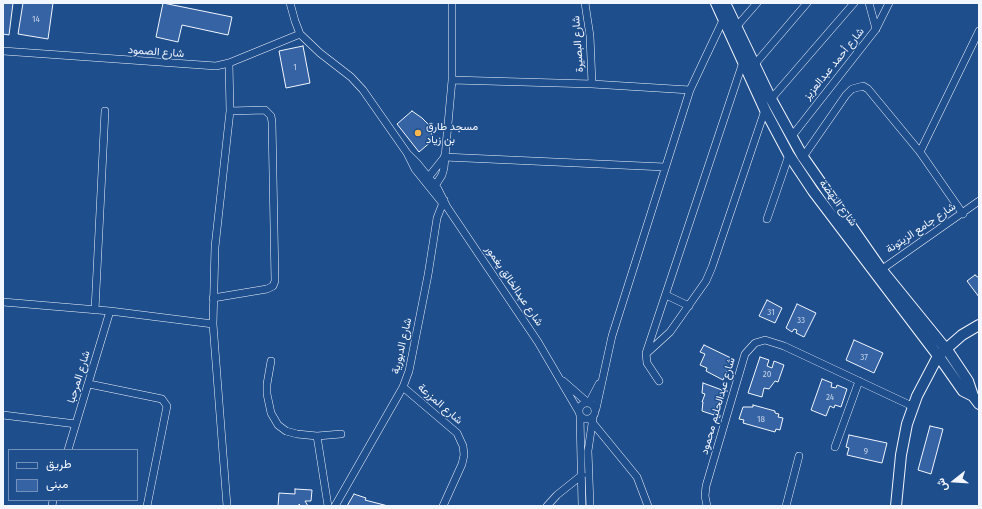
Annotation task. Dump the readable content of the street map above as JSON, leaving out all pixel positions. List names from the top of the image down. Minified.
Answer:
{"streets":{"street":["شارع البصيرة","شارع الصمود","شارع أحمد عبدالعزيز","شارع النهضة","شارع جامع الزيتونة","شارع عبدالخالق يغمور","شارع الدبورية","شارع المرحبا","شارع المزرعة","شارع عبدالحليم محمود"]},"crossings":[["شارع الصمود","شارع عبدالخالق يغمور"],["شارع أحمد عبدالعزيز","شارع النهضة"],["شارع النهضة","شارع جامع الزيتونة"],["شارع عبدالخالق يغمور","شارع الدبورية"],["شارع الدبورية","شارع المزرعة"]],"places":["مسجد طارق بن زياد"],"house_numbers":["14","1","31","33","37","20","24","18","9"],"legend":["طريق","مبنى"],"north":"left"}
